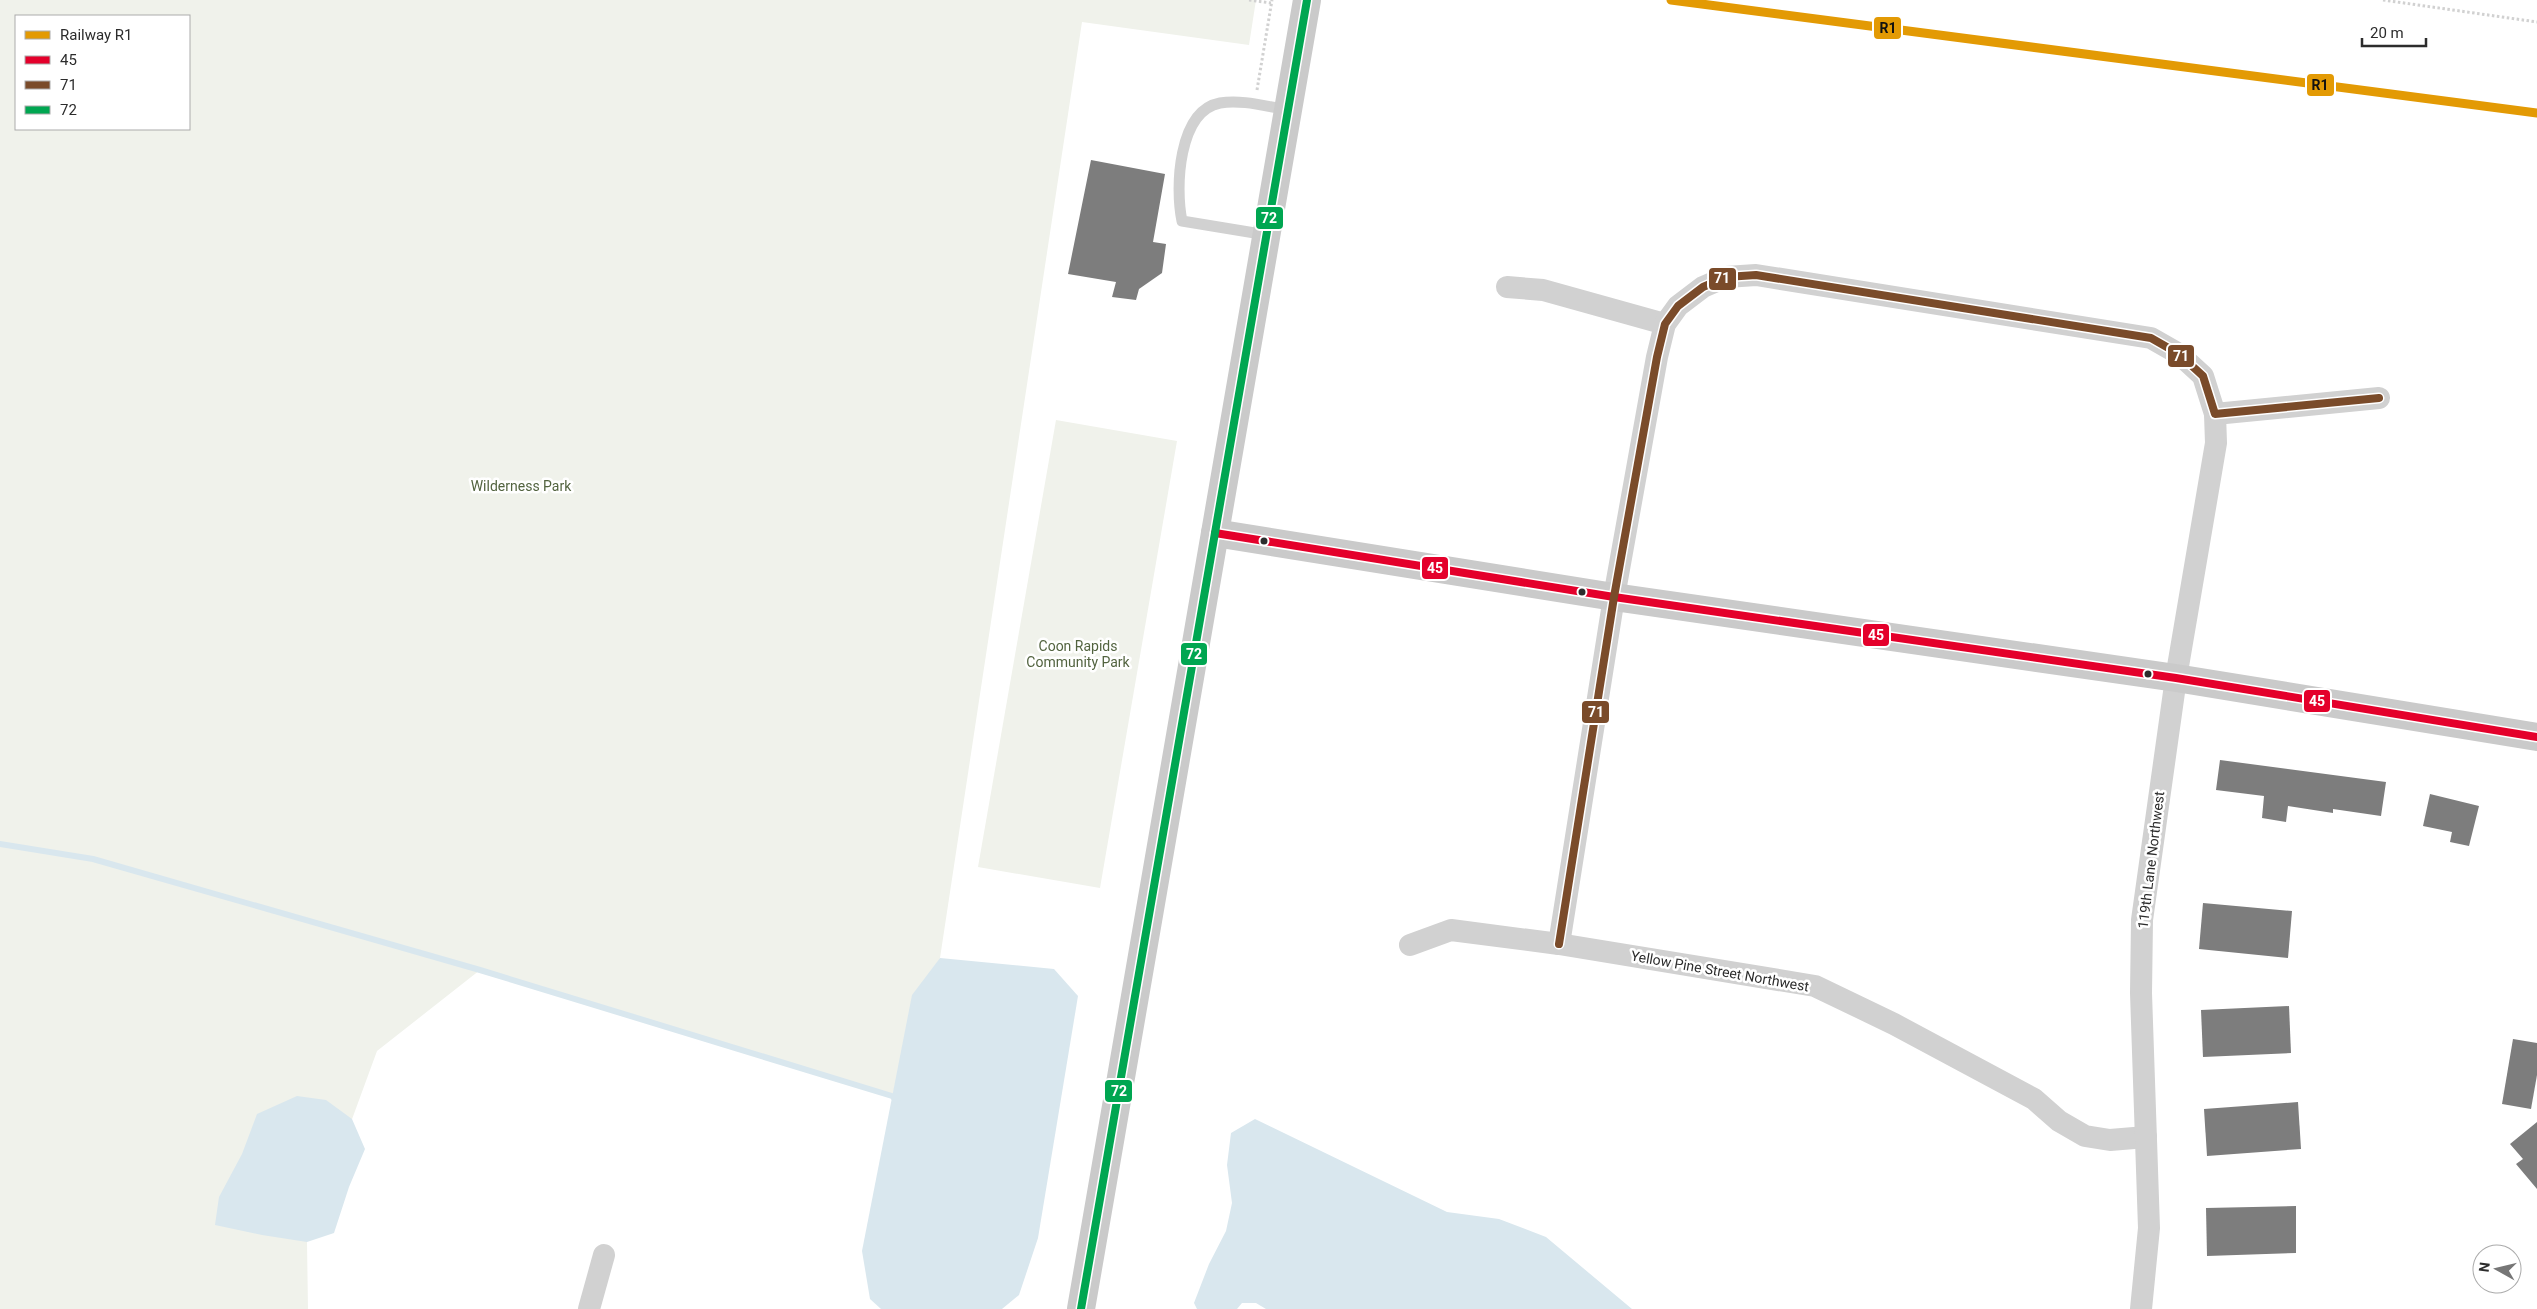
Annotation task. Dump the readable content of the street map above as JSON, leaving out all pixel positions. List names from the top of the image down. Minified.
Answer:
{"streets":{"street":["119th Lane Northwest","Yellow Pine Street Northwest"]},"crossings":[["119th Lane Northwest","Yellow Pine Street Northwest"]],"parks":["Wilderness Park","Coon Rapids Community Park"],"lines":["rail line R1","transit line 72","transit line 71","transit line 45"],"legend":["Railway R1","45","71","72"],"scale_bar":"20 m","north":"left"}
